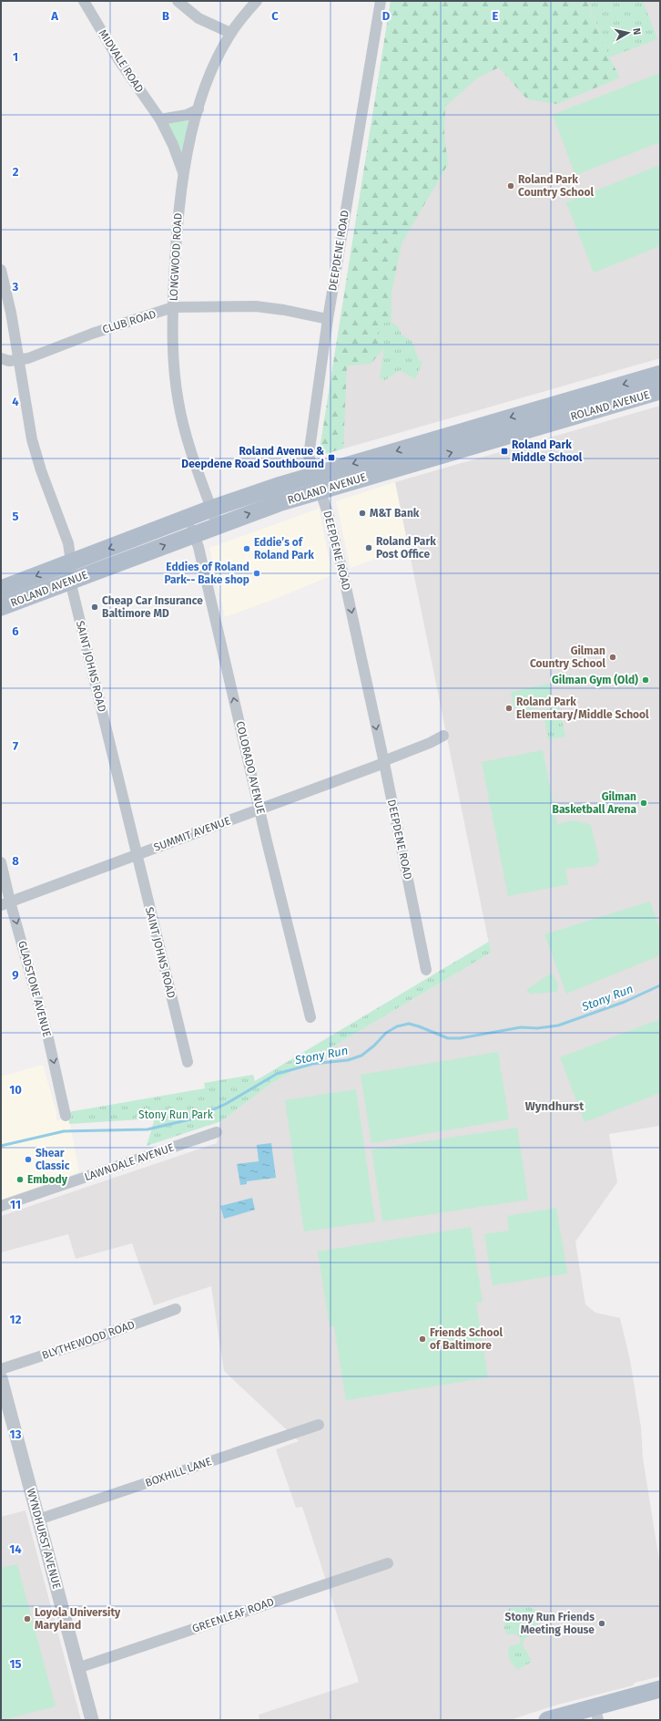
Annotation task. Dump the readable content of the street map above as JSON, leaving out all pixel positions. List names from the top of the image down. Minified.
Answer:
{"streets":{"main road":["ROLAND AVENUE"],"street":["MIDVALE ROAD","DEEPDENE ROAD","LONGWOOD ROAD","CLUB ROAD","SAINT JOHNS ROAD","COLORADO AVENUE","SUMMIT AVENUE","GLADSTONE AVENUE","LAWNDALE AVENUE","BLYTHEWOOD ROAD","BOXHILL LANE","WYNDHURST AVENUE","GREENLEAF ROAD"]},"crossings":[["MIDVALE ROAD","LONGWOOD ROAD"],["DEEPDENE ROAD","CLUB ROAD"],["DEEPDENE ROAD","ROLAND AVENUE"],["DEEPDENE ROAD","SUMMIT AVENUE"],["LONGWOOD ROAD","CLUB ROAD"],["LONGWOOD ROAD","ROLAND AVENUE"],["CLUB ROAD","SAINT JOHNS ROAD"],["ROLAND AVENUE","SAINT JOHNS ROAD"],["ROLAND AVENUE","COLORADO AVENUE"],["SAINT JOHNS ROAD","SUMMIT AVENUE"],["COLORADO AVENUE","SUMMIT AVENUE"],["SUMMIT AVENUE","GLADSTONE AVENUE"],["BOXHILL LANE","WYNDHURST AVENUE"],["WYNDHURST AVENUE","GREENLEAF ROAD"]],"one_way":["COLORADO AVENUE","GLADSTONE AVENUE"],"districts":["Wyndhurst"],"water":["Stony Run"],"parks":["Stony Run Park"],"places":{"other":["Roland Park Country School","M&T Bank","Roland Park Post Office","Eddie’s of Roland Park","Eddies of Roland Park-- Bake shop","Cheap Car Insurance Baltimore MD","Gilman Country School","Gilman Gym (Old)","Roland Park Elementary/Middle School","Gilman Basketball Arena","Shear Classic","Embody","Friends School of Baltimore","Loyola University Maryland","Stony Run Friends Meeting House"],"transit":["Roland Park Middle School","Roland Avenue & Deepdene Road Southbound"]},"north":"right","grid":{"columns":["A","B","C","D","E"],"rows":["1","2","3","4","5","6","7","8","9","10","11","12","13","14","15"]}}
